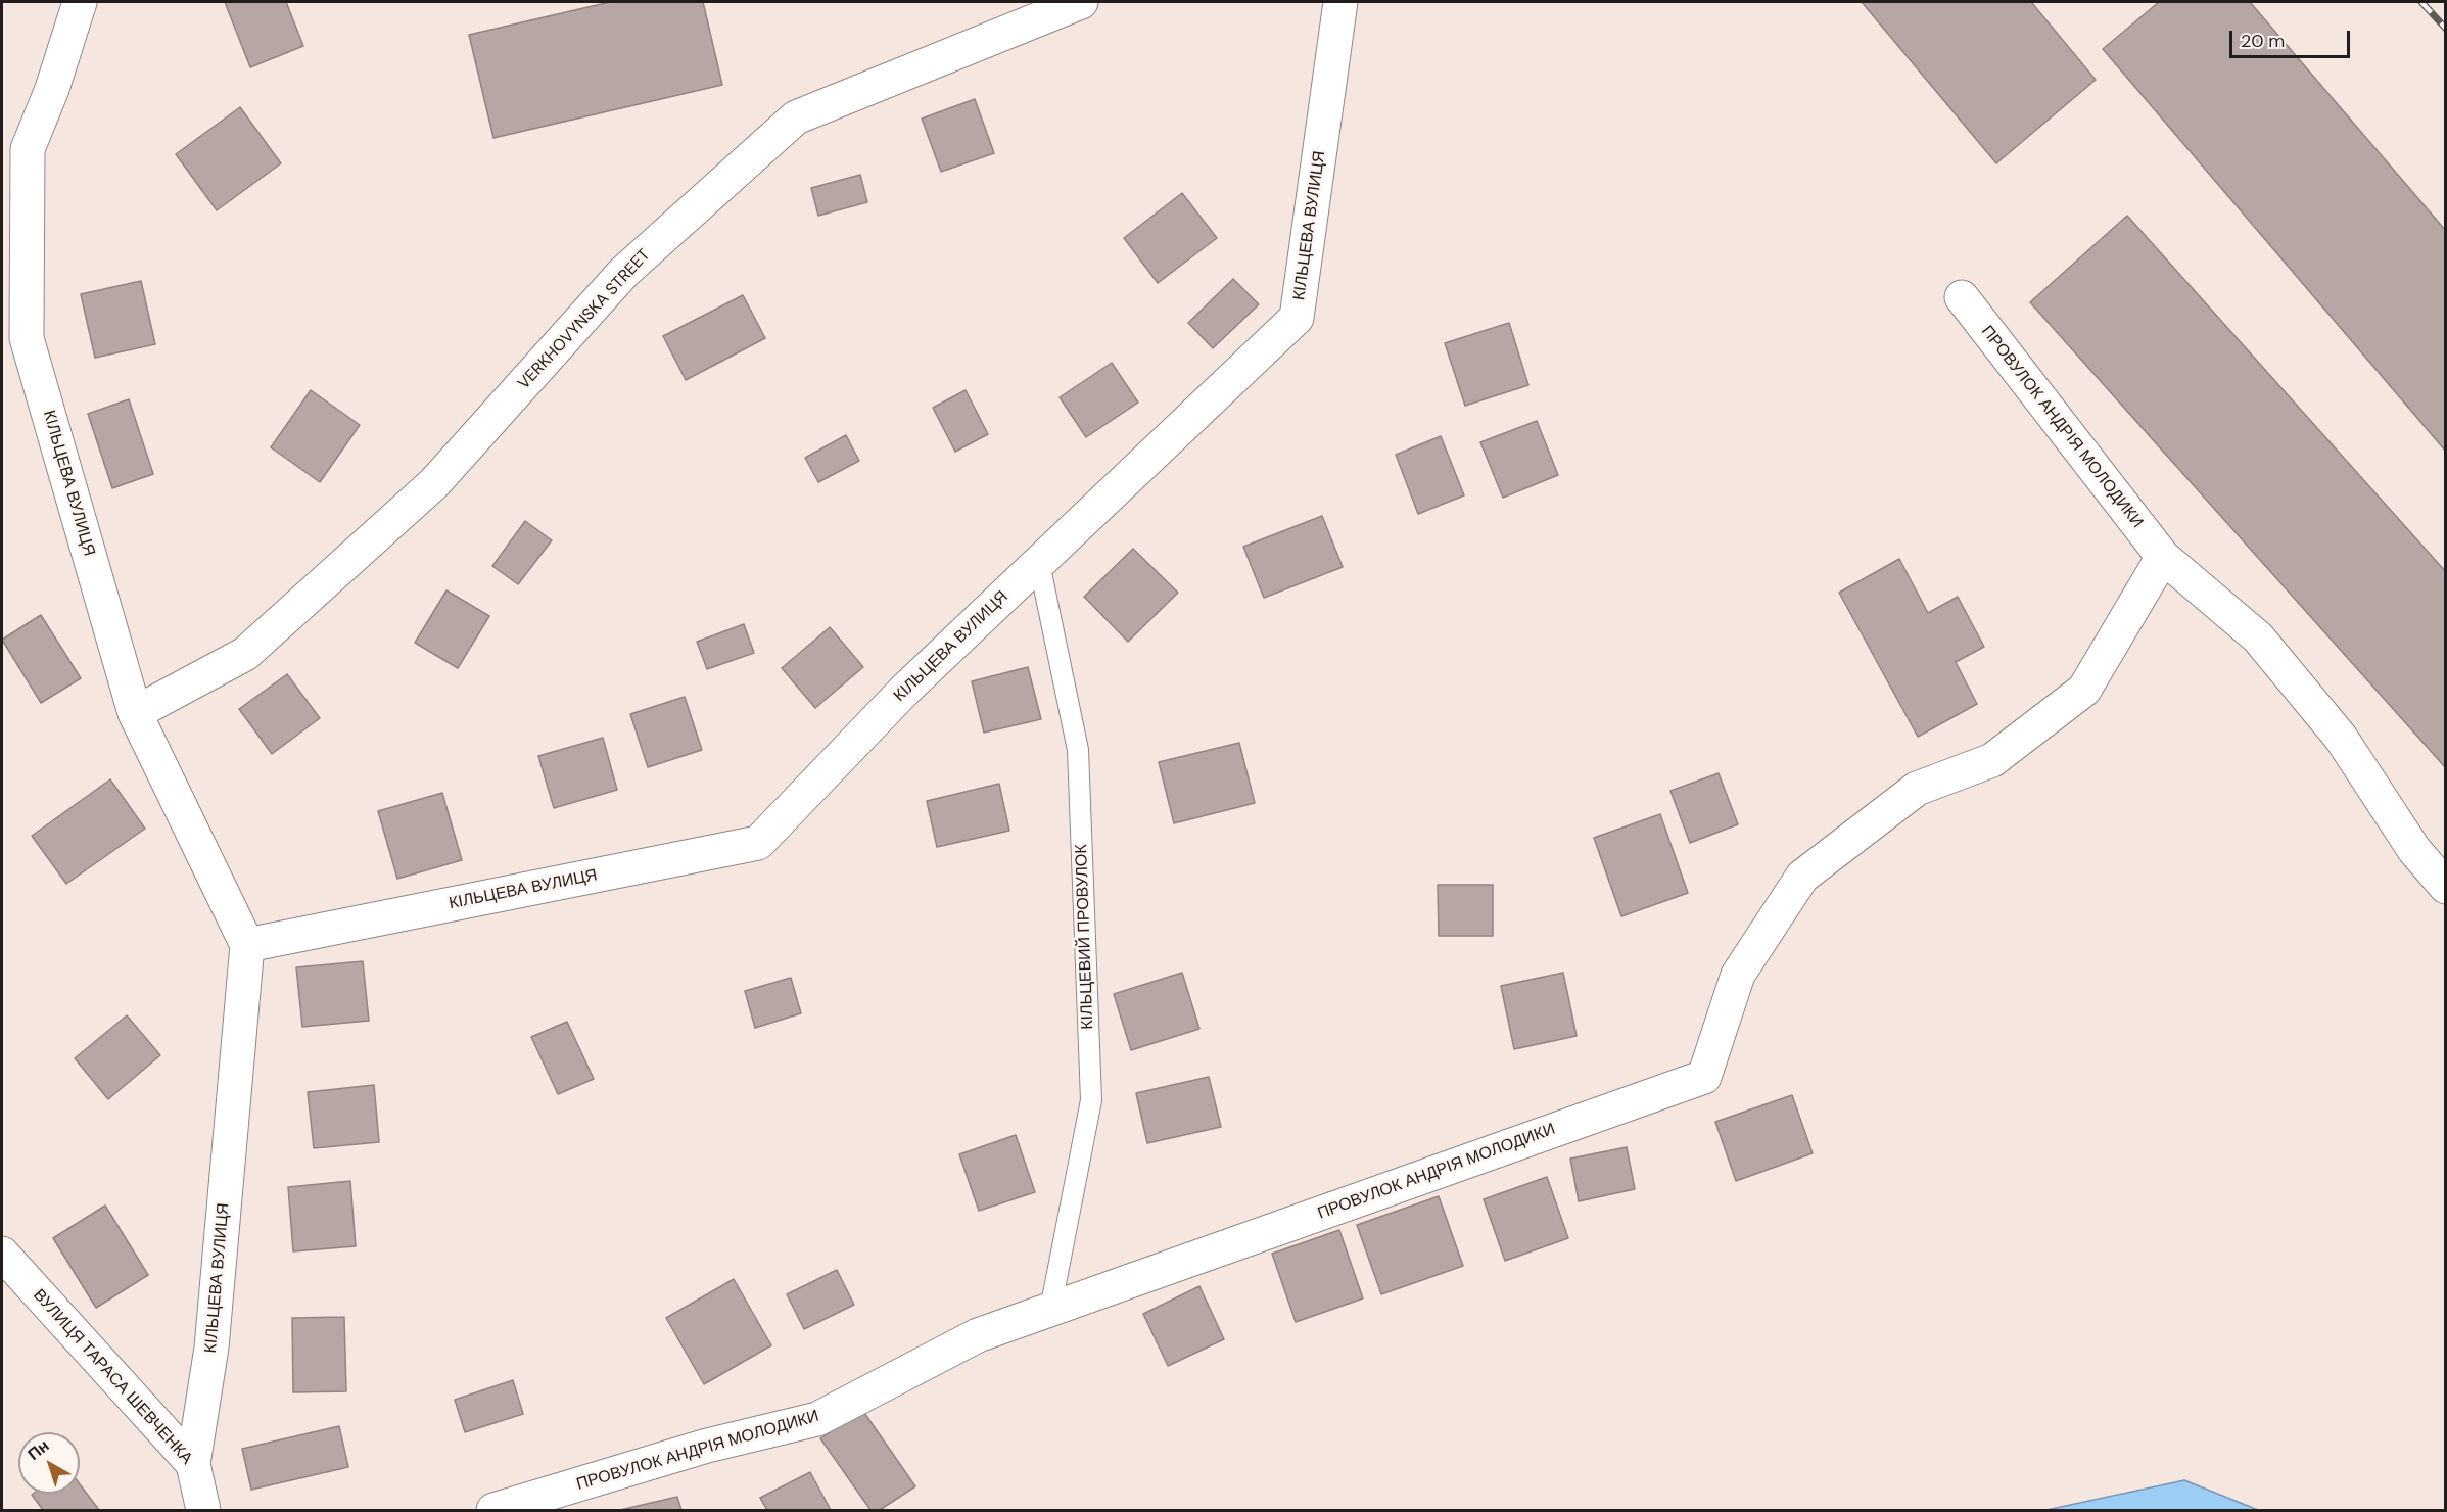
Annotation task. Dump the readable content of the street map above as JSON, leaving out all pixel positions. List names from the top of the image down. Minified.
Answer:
{"streets":{"street":["КІЛЬЦЕВА ВУЛИЦЯ","VERKHOVYNSKA STREET","ПРОВУЛОК АНДРІЯ МОЛОДИКИ","ВУЛИЦЯ ТАРАСА ШЕВЧЕНКА"],"lane":["КІЛЬЦЕВИЙ ПРОВУЛОК"]},"crossings":[["КІЛЬЦЕВА ВУЛИЦЯ","VERKHOVYNSKA STREET"],["КІЛЬЦЕВА ВУЛИЦЯ","КІЛЬЦЕВИЙ ПРОВУЛОК"],["КІЛЬЦЕВА ВУЛИЦЯ","ВУЛИЦЯ ТАРАСА ШЕВЧЕНКА"],["ПРОВУЛОК АНДРІЯ МОЛОДИКИ","КІЛЬЦЕВИЙ ПРОВУЛОК"]],"scale_bar":"20 m","north":"top left"}
